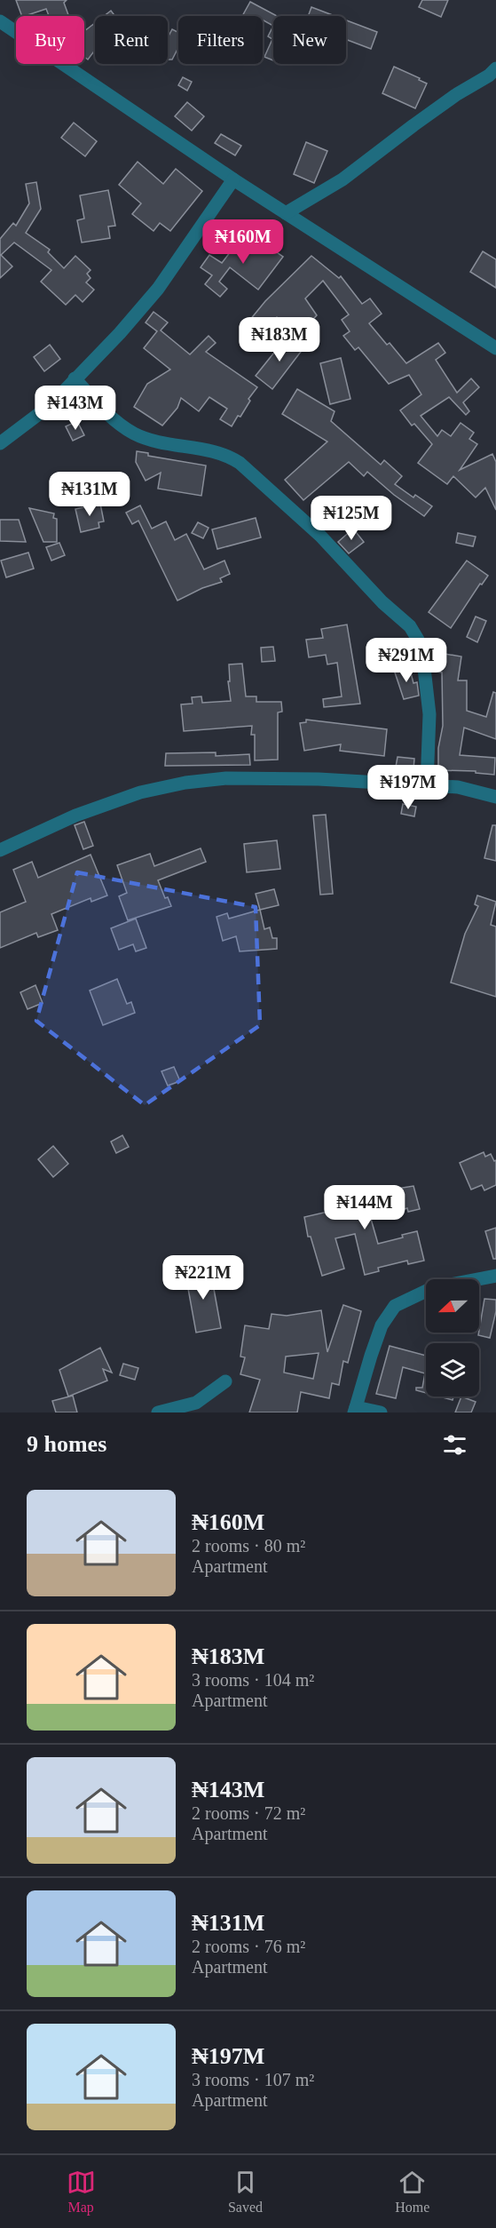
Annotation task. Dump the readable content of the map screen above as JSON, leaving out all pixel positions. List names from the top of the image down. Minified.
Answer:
{"north":"left","page":{"chip":["Buy","Rent","Filters","New"],"price":["₦160M","₦183M","₦143M","₦131M","₦125M","₦291M","₦197M","₦144M","₦221M"],"heading":"9 homes","list":[{"name":"₦160M","note":"2 rooms · 80 m² · Apartment"},{"name":"₦183M","note":"3 rooms · 104 m² · Apartment"},{"name":"₦143M","note":"2 rooms · 72 m² · Apartment"},{"name":"₦131M","note":"2 rooms · 76 m² · Apartment"},{"name":"₦197M","note":"3 rooms · 107 m² · Apartment"}],"tabs":["Map","Saved","Home"]}}
